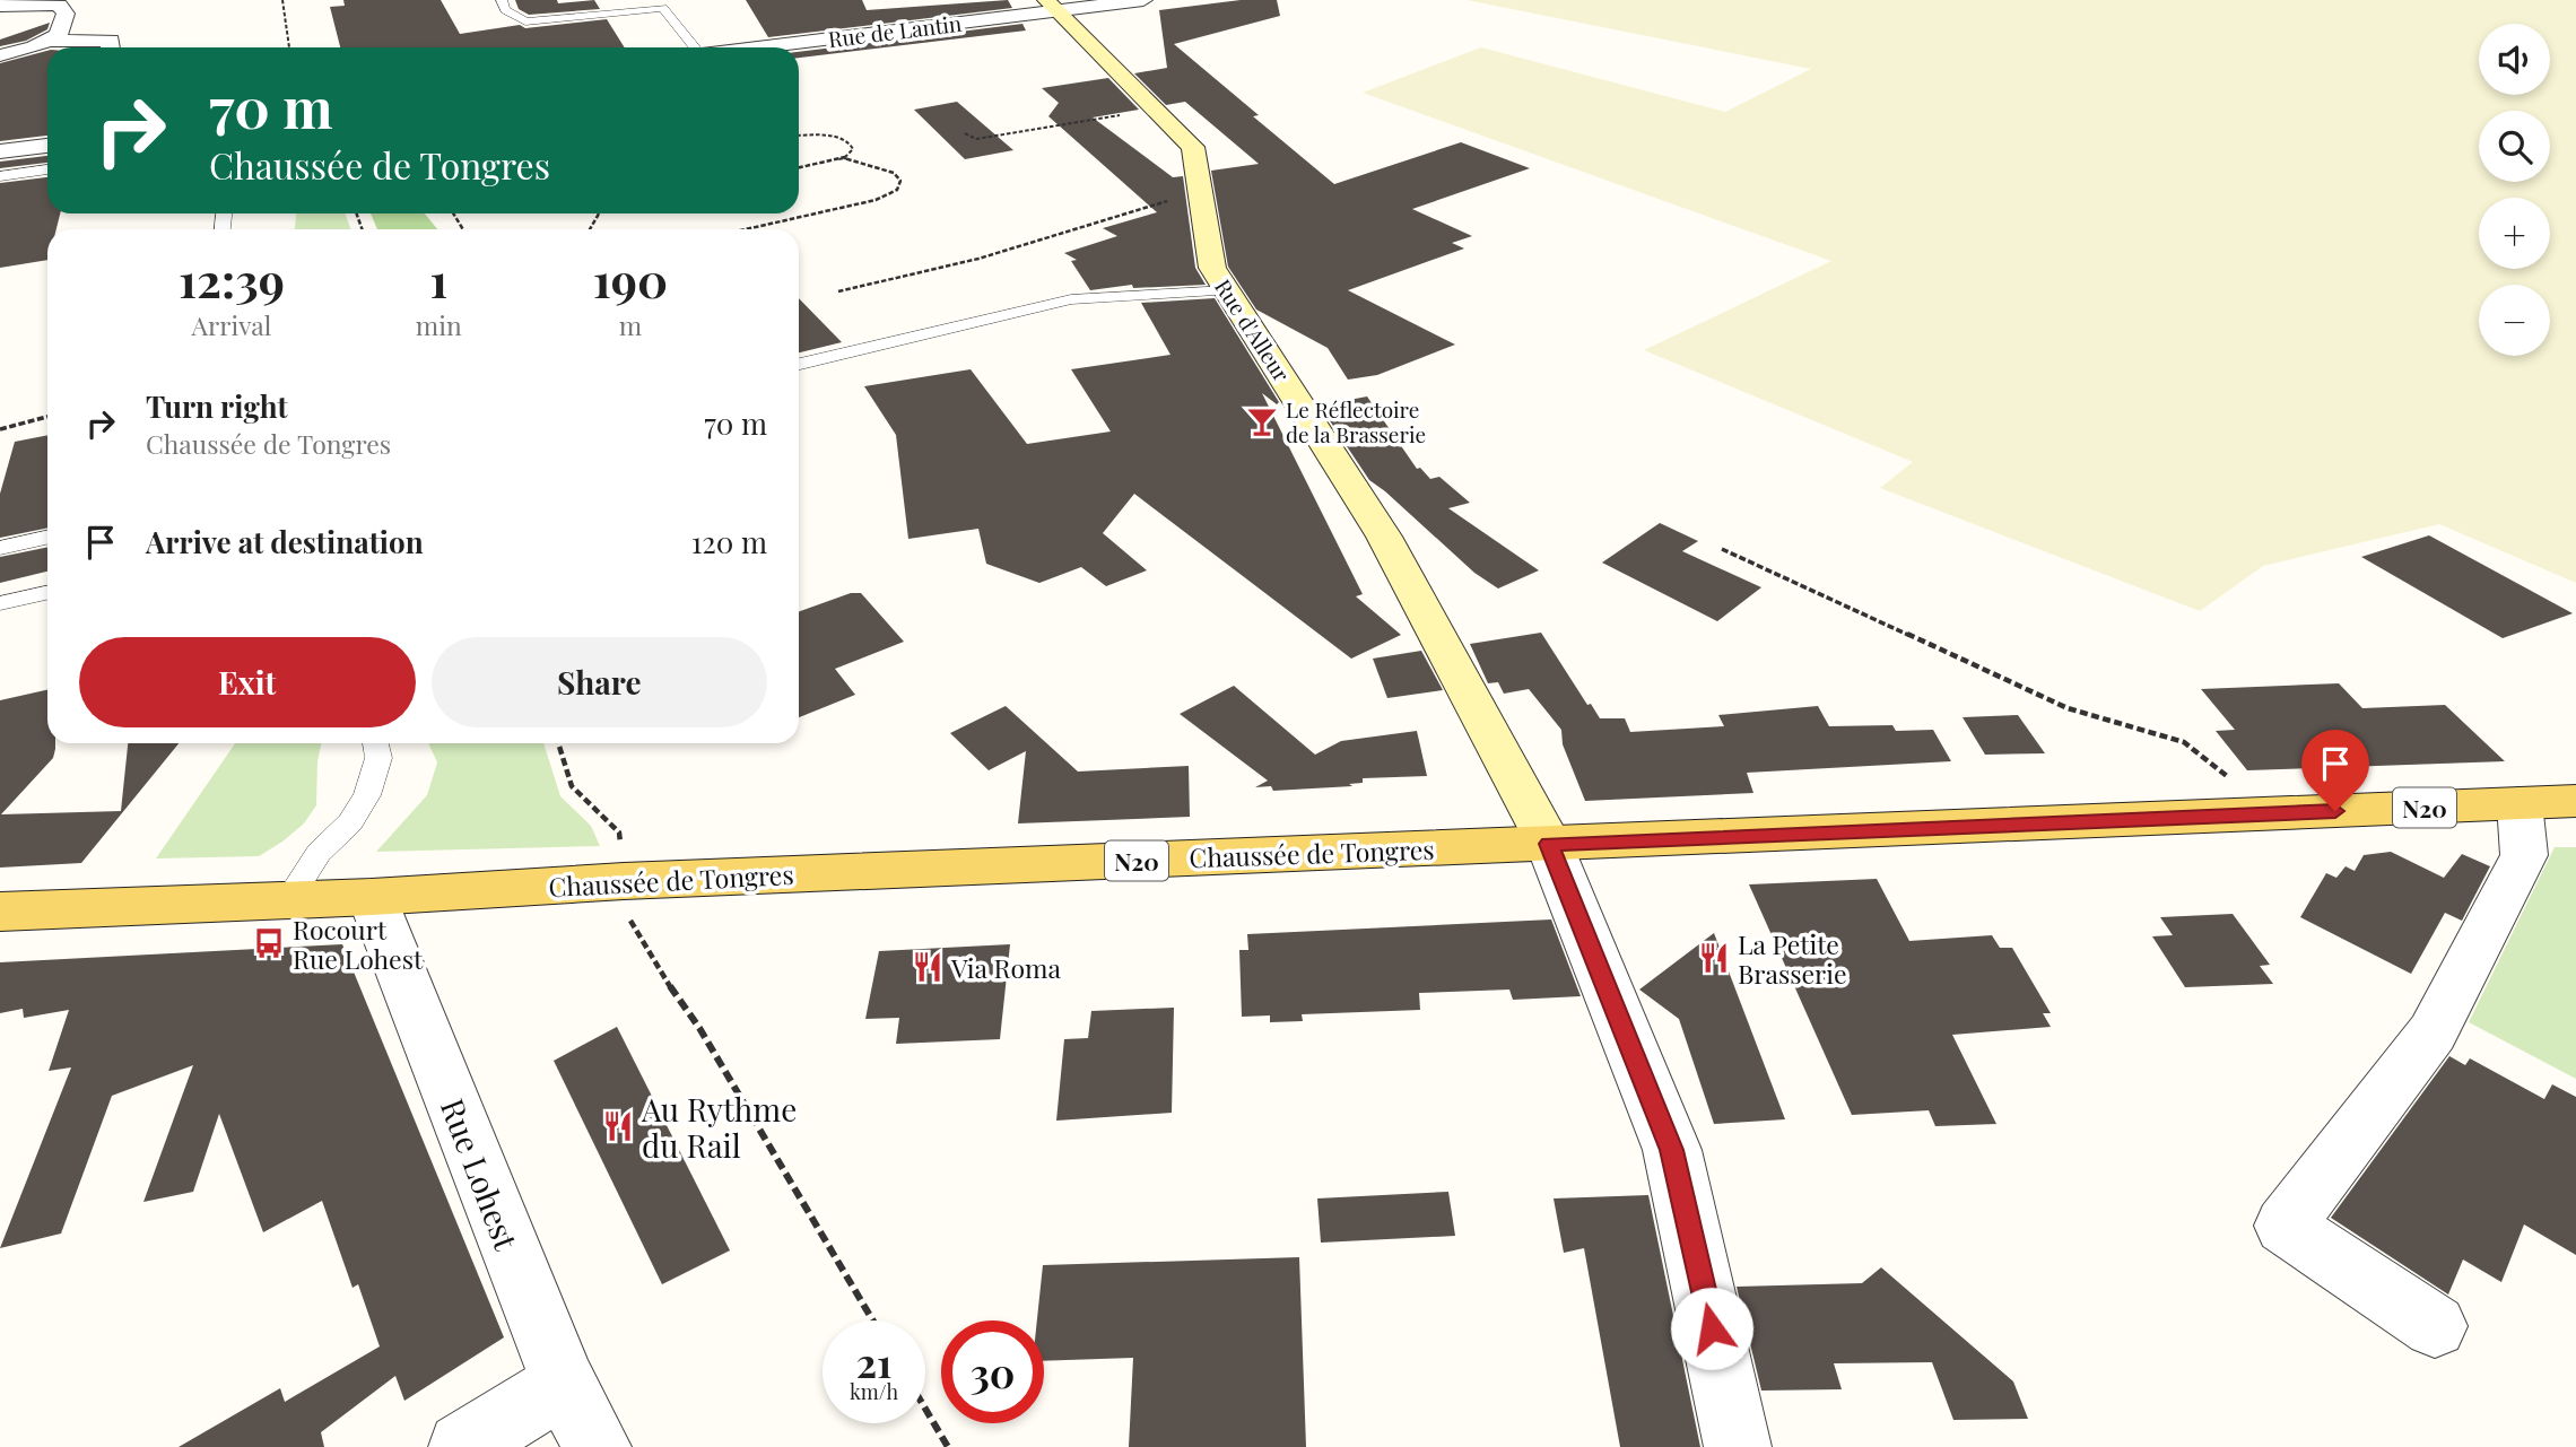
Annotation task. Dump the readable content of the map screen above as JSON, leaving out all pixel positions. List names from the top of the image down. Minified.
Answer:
{"streets":{"main road":["N20","Chaussée de Tongres"],"street":["Rue de Lantin","Rue d'Alleur","Rue Lohest"]},"crossings":[["Rue de Lantin","Rue d'Alleur"],["Rue d'Alleur","Chaussée de Tongres"],["Chaussée de Tongres","Rue Lohest"]],"places":{"bar":["Le Réflectoire de la Brasserie"],"bus stop":["Rocourt Rue Lohest"],"restaurant":["La Petite Brasserie","Via Roma","Au Rythme du Rail"]},"page":{"map_buttons":["+","−"],"turn":["70 m","Chaussée de Tongres"],"eta":["12:39","Arrival","1","min","190","m"],"list":[{"name":"Turn right","note":"Chaussée de Tongres","value":"70 m"},{"name":"Arrive at destination","value":"120 m"}],"buttons":["Exit","Share"],"speed":"21 km/h","limit":"30"}}
